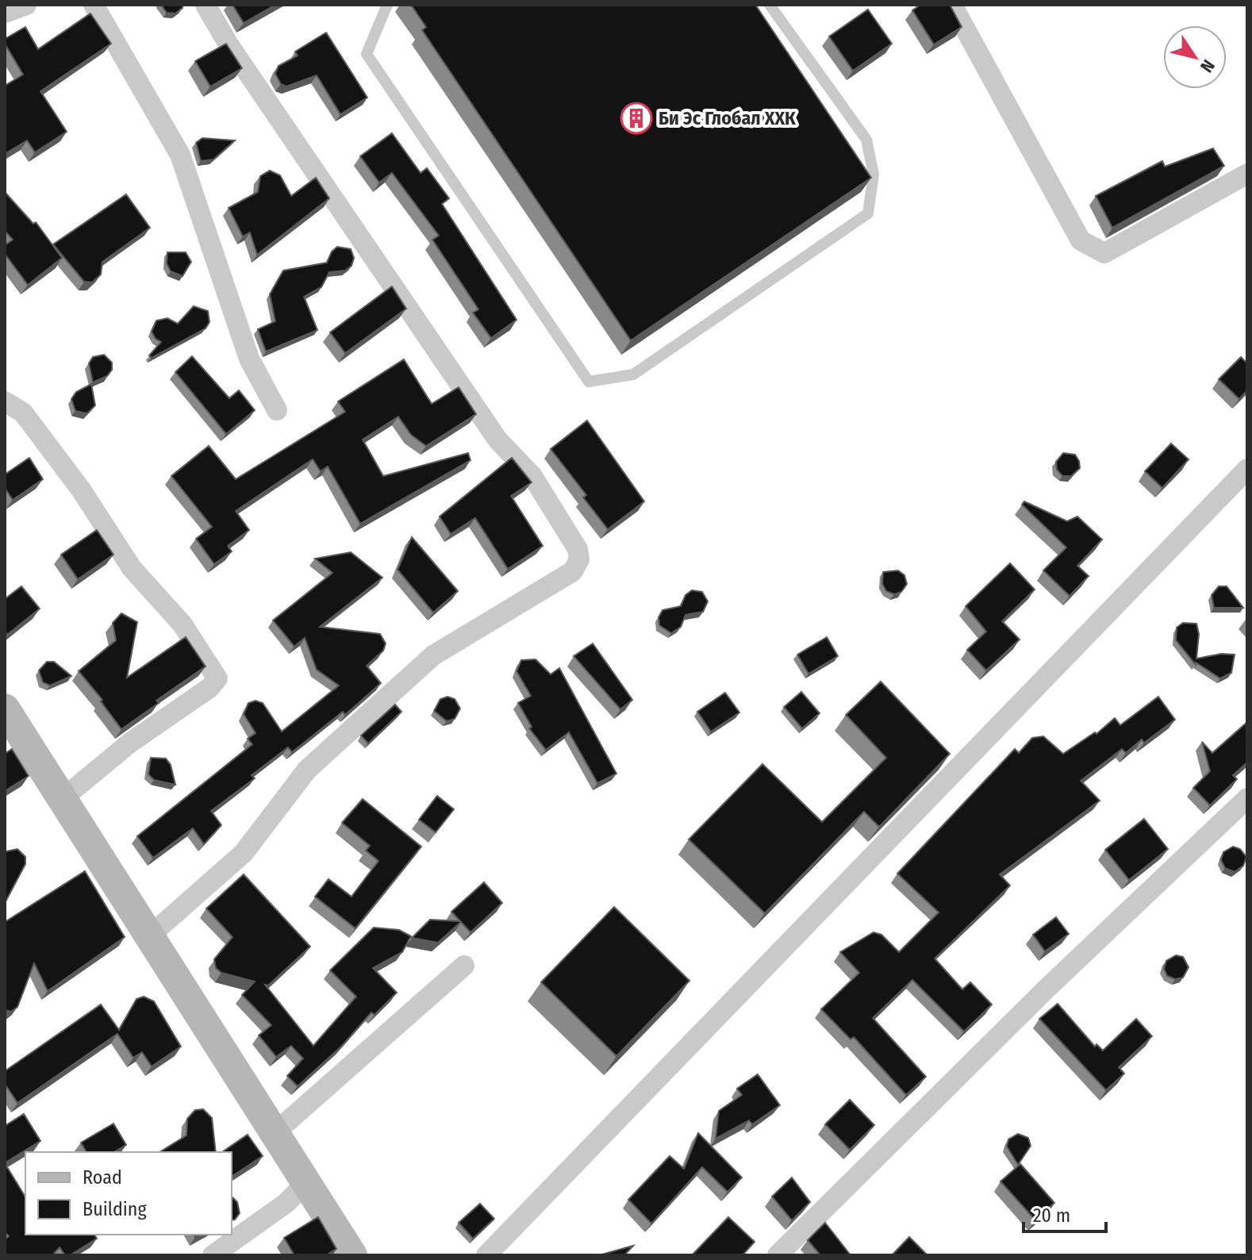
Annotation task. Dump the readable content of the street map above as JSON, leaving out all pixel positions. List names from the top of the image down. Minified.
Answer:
{"places":{"building":["Би Эс Глобал ХХК"]},"legend":["Road","Building"],"scale_bar":"20 m","north":"bottom right"}
